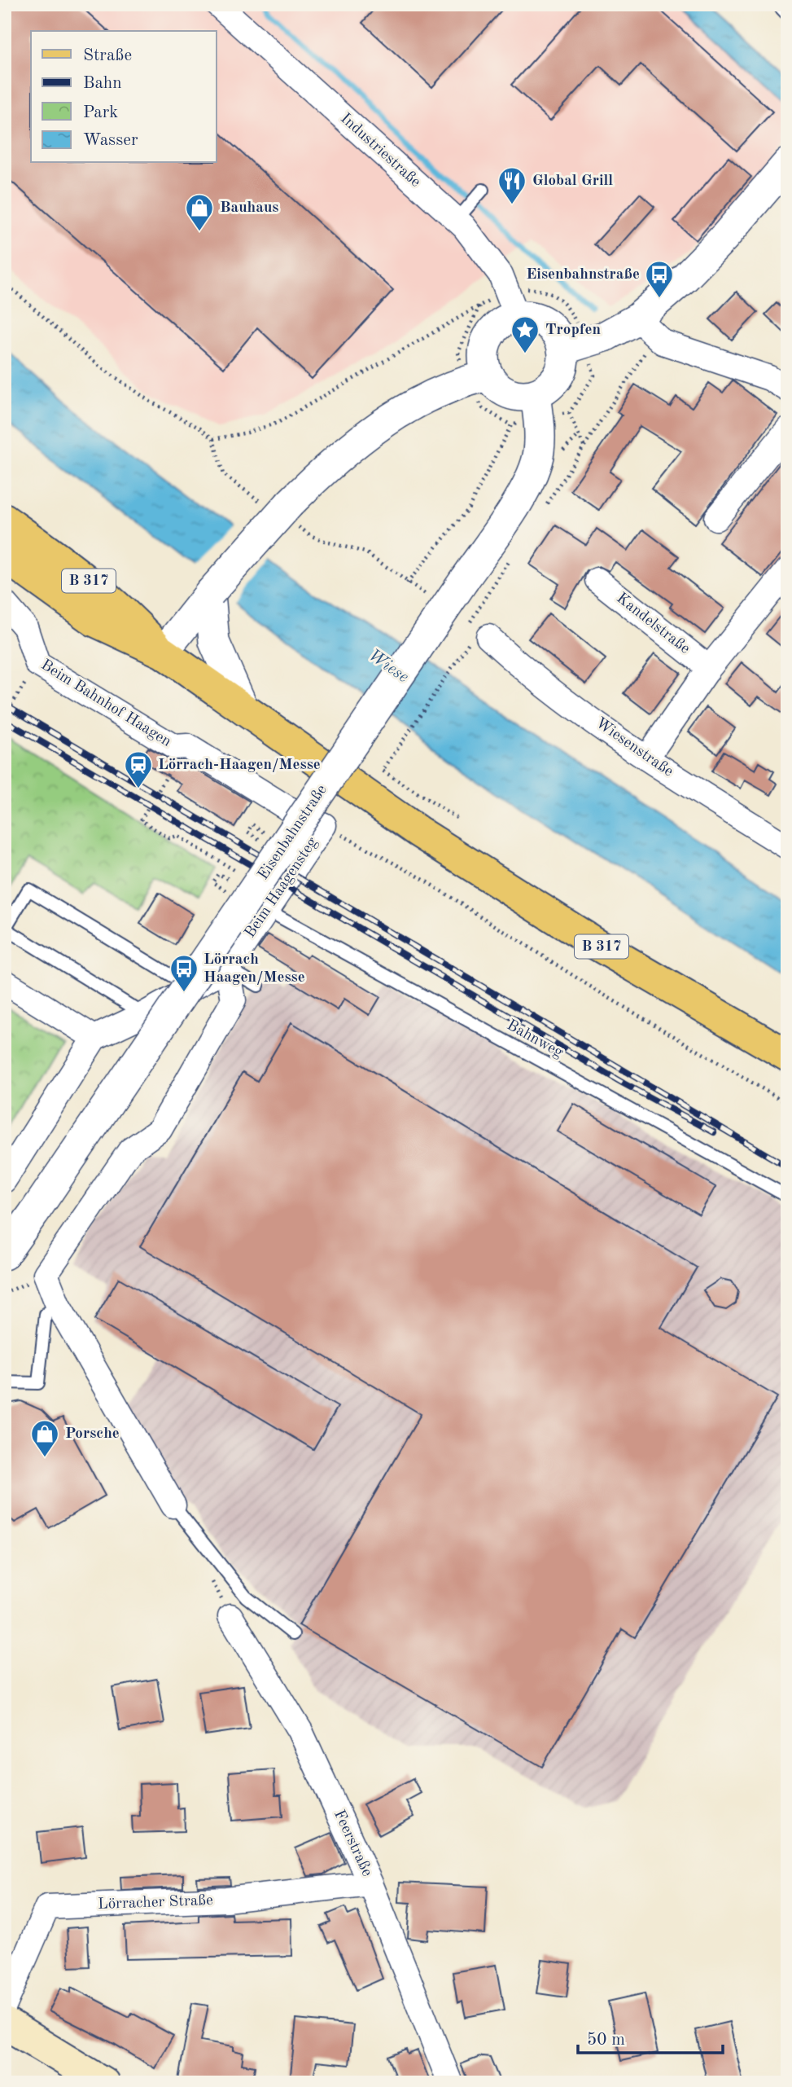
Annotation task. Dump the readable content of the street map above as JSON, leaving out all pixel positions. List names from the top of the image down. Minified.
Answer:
{"streets":{"main road":["B 317"],"street":["Industriestraße","Kandelstraße","Beim Bahnhof Haagen","Wiesenstraße","Eisenbahnstraße","Beim Haagensteg","Feerstraße","Lörracher Straße"],"lane":["Bahnweg"]},"crossings":[["Beim Bahnhof Haagen","Beim Haagensteg"],["Beim Haagensteg","Bahnweg"],["Feerstraße","Lörracher Straße"]],"water":["Wiese"],"places":{"restaurant":["Global Grill"],"shop":["Bauhaus","Porsche"],"bus stop":["Eisenbahnstraße","Lörrach Haagen/Messe"],"place":["Tropfen"],"station":["Lörrach-Haagen/Messe"]},"legend":["Straße","Bahn","Park","Wasser"],"scale_bar":"50 m"}
